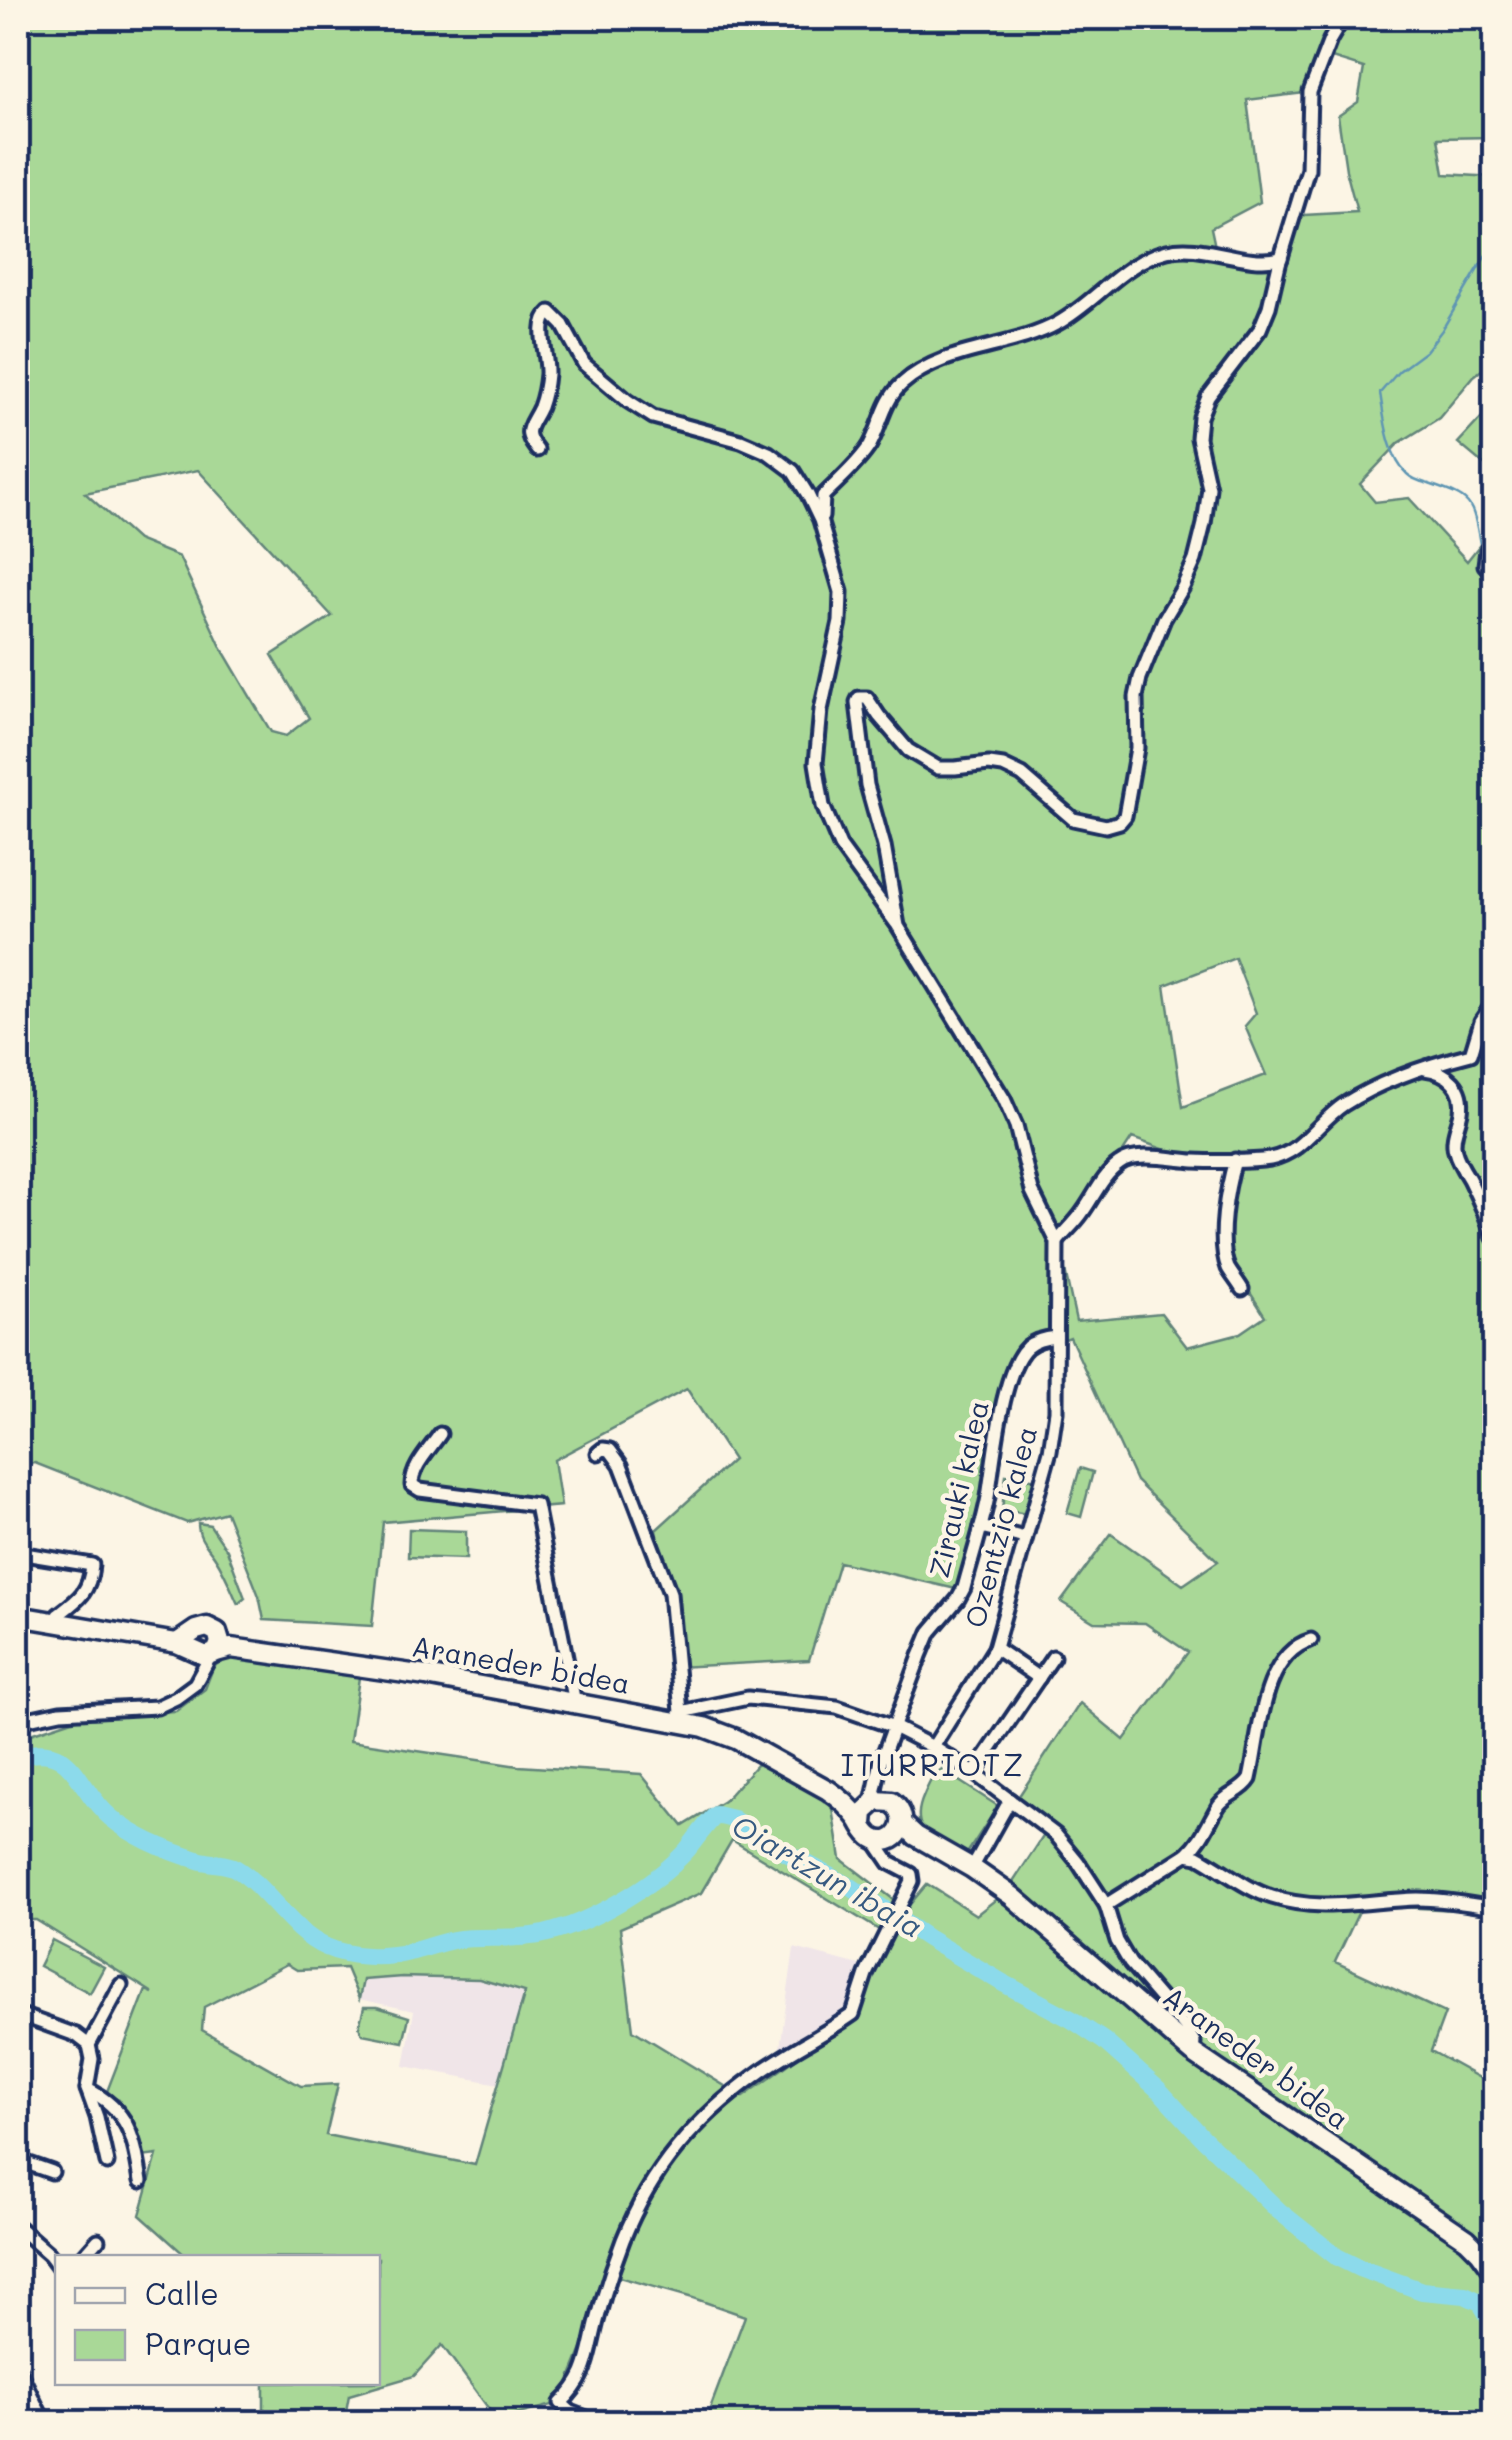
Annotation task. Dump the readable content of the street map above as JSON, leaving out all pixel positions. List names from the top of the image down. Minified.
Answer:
{"streets":{"street":["Zirauki kalea","Ozentzio kalea","Araneder bidea"]},"crossings":[["Zirauki kalea","Ozentzio kalea"],["Zirauki kalea","Araneder bidea"]],"districts":["ITURRIOTZ"],"water":["Oiartzun ibaia"],"legend":["Calle","Parque"]}
